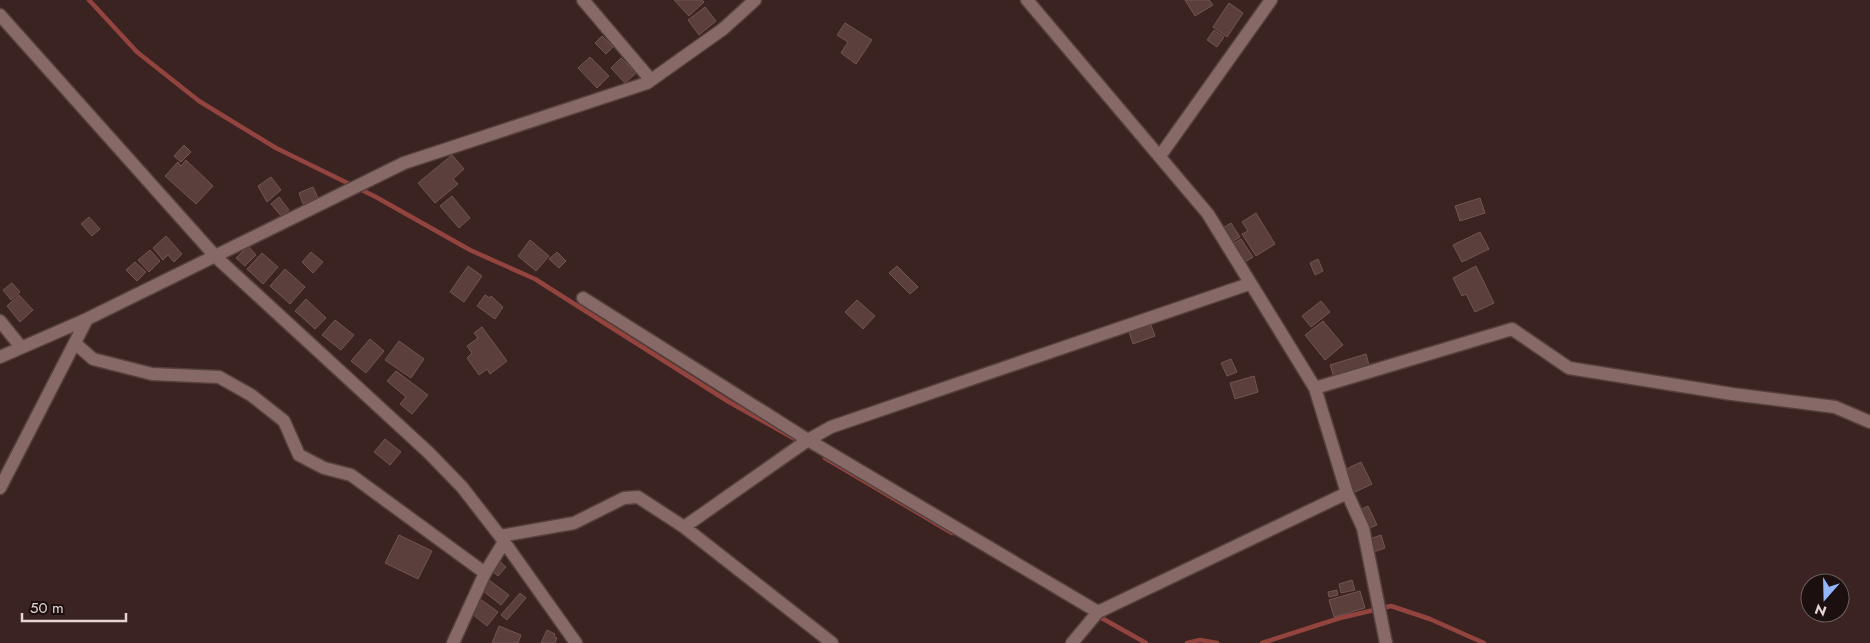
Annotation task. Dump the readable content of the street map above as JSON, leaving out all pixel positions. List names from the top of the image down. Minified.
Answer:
{"scale_bar":"50 m","north":"bottom"}
